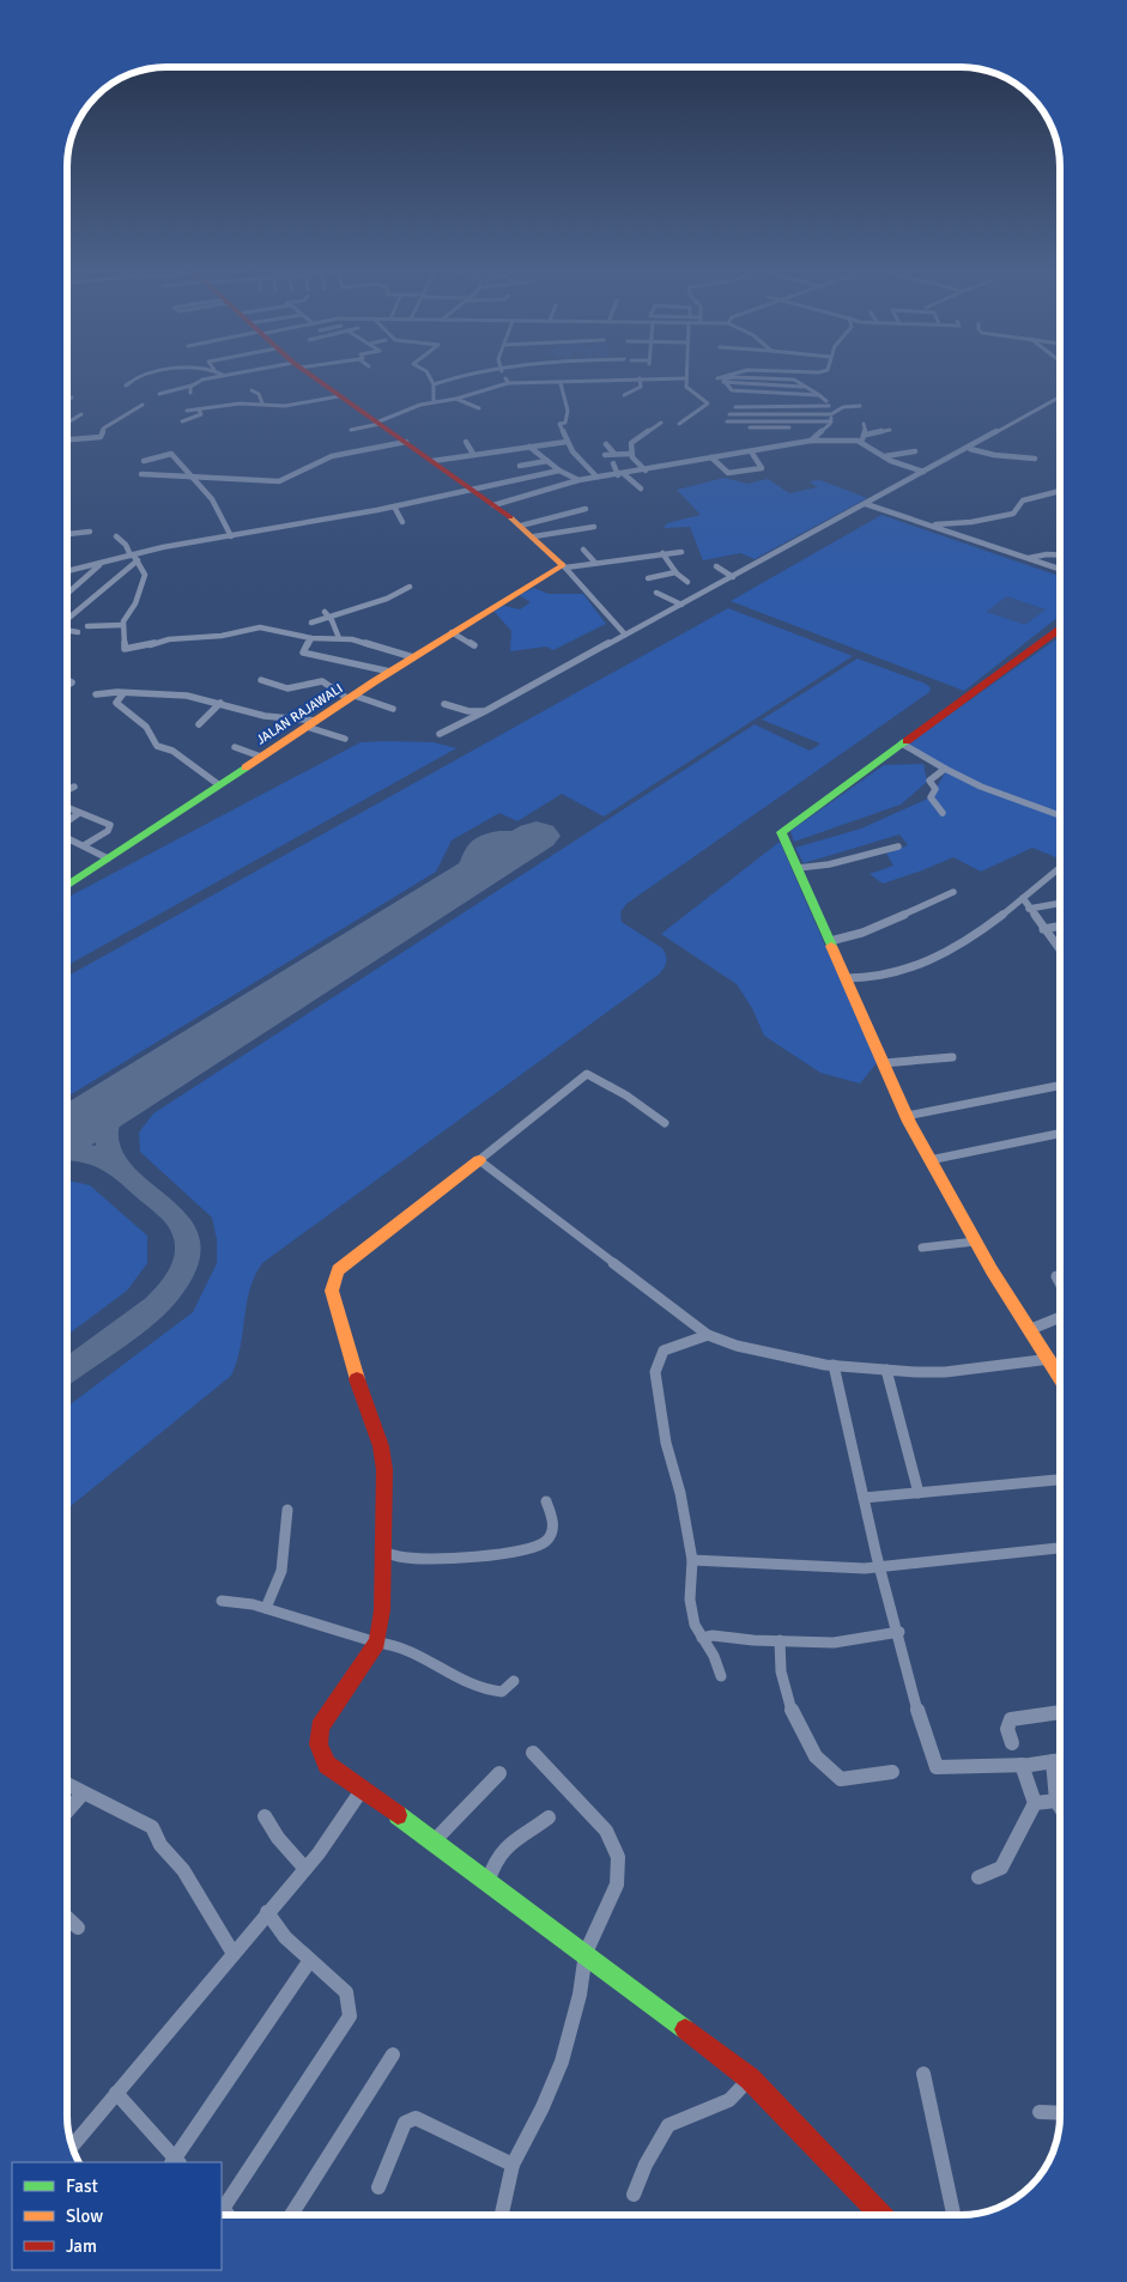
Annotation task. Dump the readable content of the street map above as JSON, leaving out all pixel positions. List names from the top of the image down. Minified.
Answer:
{"streets":{"street":["JALAN RAJAWALI"]},"legend":["Fast","Slow","Jam"]}
